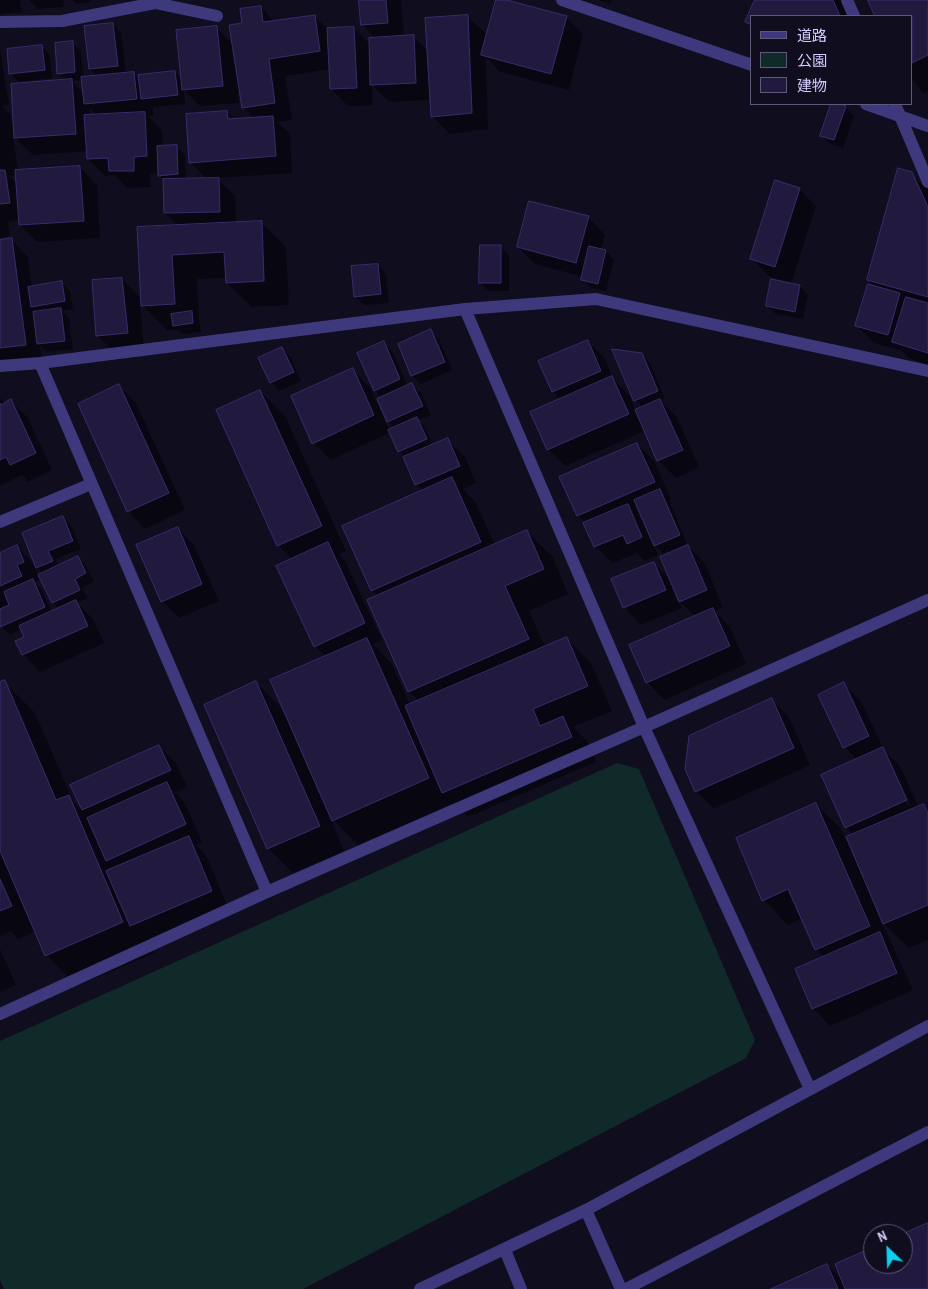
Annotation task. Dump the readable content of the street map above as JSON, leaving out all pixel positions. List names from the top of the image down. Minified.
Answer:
{"legend":["道路","公園","建物"],"north":"top left"}
